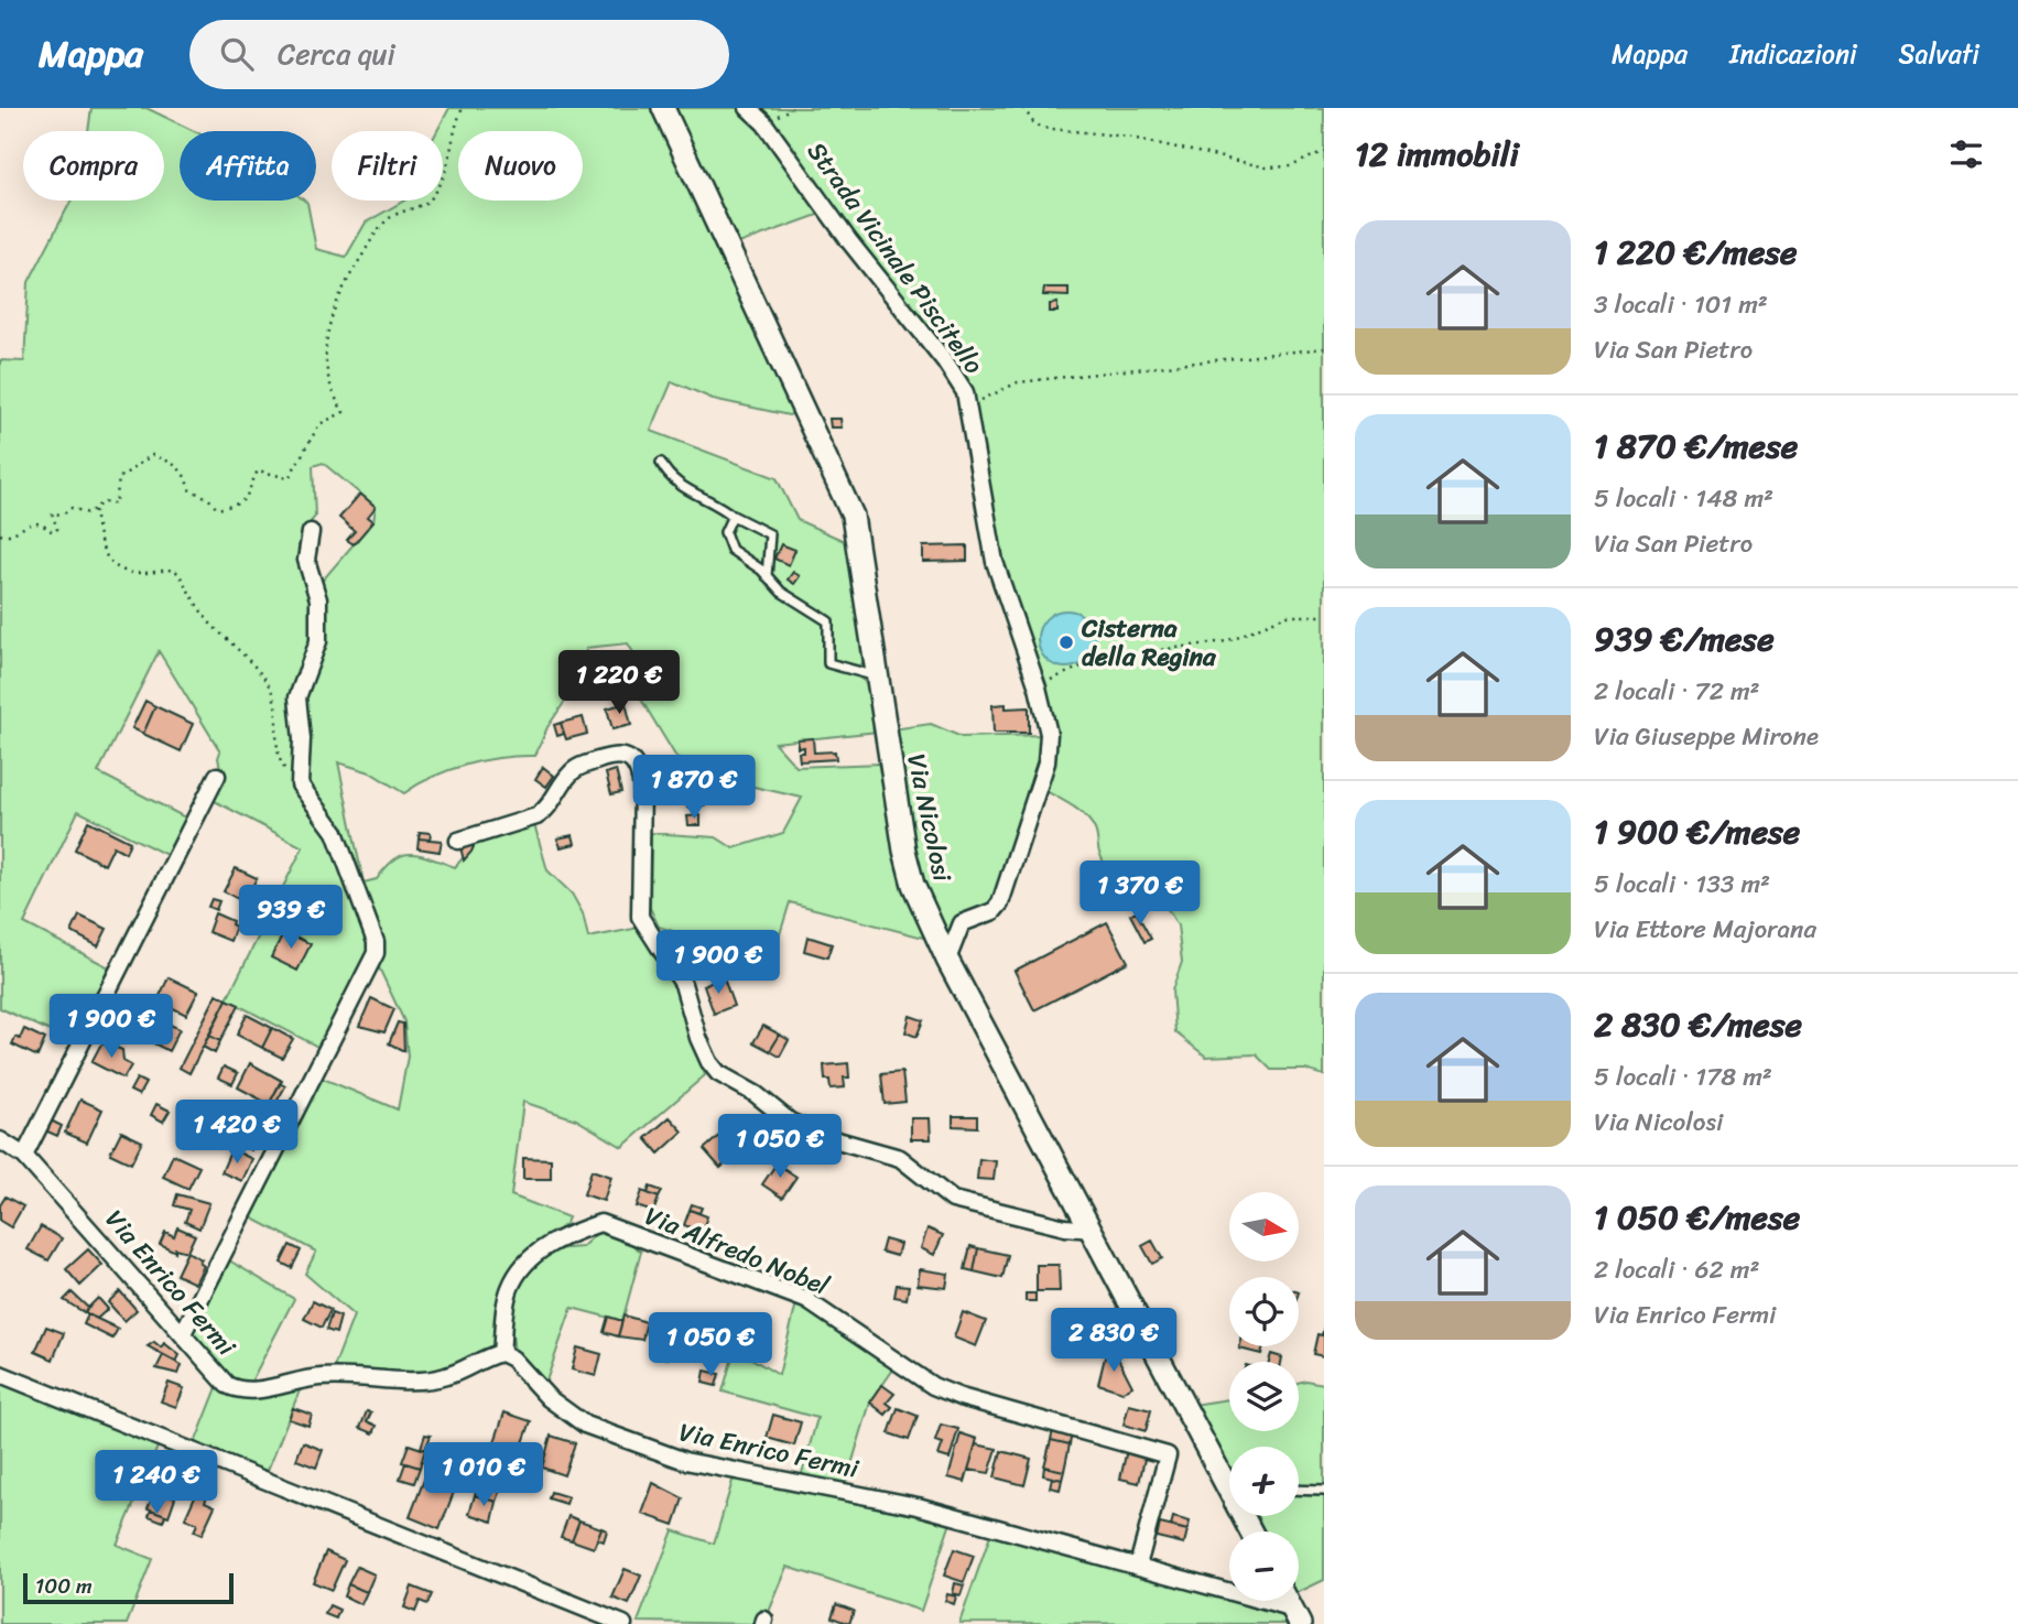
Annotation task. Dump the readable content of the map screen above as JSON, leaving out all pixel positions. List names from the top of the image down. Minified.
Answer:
{"streets":{"main road":["Via Nicolosi"],"street":["Strada Vicinale Piscitello","Via Alfredo Nobel","Via Enrico Fermi"]},"crossings":[["Strada Vicinale Piscitello","Via Nicolosi"],["Via Alfredo Nobel","Via Enrico Fermi"]],"places":["Cisterna della Regina"],"scale_bar":"100 m","north":"right","page":{"header":"Mappa","search":"Cerca qui","nav":["Mappa","Indicazioni","Salvati"],"heading":"12 immobili","chip":["Compra","Affitta","Filtri","Nuovo"],"list":[{"name":"1 220 €/mese","note":"3 locali · 101 m² · Via San Pietro"},{"name":"1 870 €/mese","note":"5 locali · 148 m² · Via San Pietro"},{"name":"939 €/mese","note":"2 locali · 72 m² · Via Giuseppe Mirone"},{"name":"1 900 €/mese","note":"5 locali · 133 m² · Via Ettore Majorana"},{"name":"2 830 €/mese","note":"5 locali · 178 m² · Via Nicolosi"},{"name":"1 050 €/mese","note":"2 locali · 62 m² · Via Enrico Fermi"}],"price":["1 220 €","1 870 €","1 370 €","939 €","1 900 €","1 900 €","1 420 €","1 050 €","2 830 €","1 050 €","1 010 €","1 240 €"],"map_buttons":["+","−"],"scale":"100 m"}}
